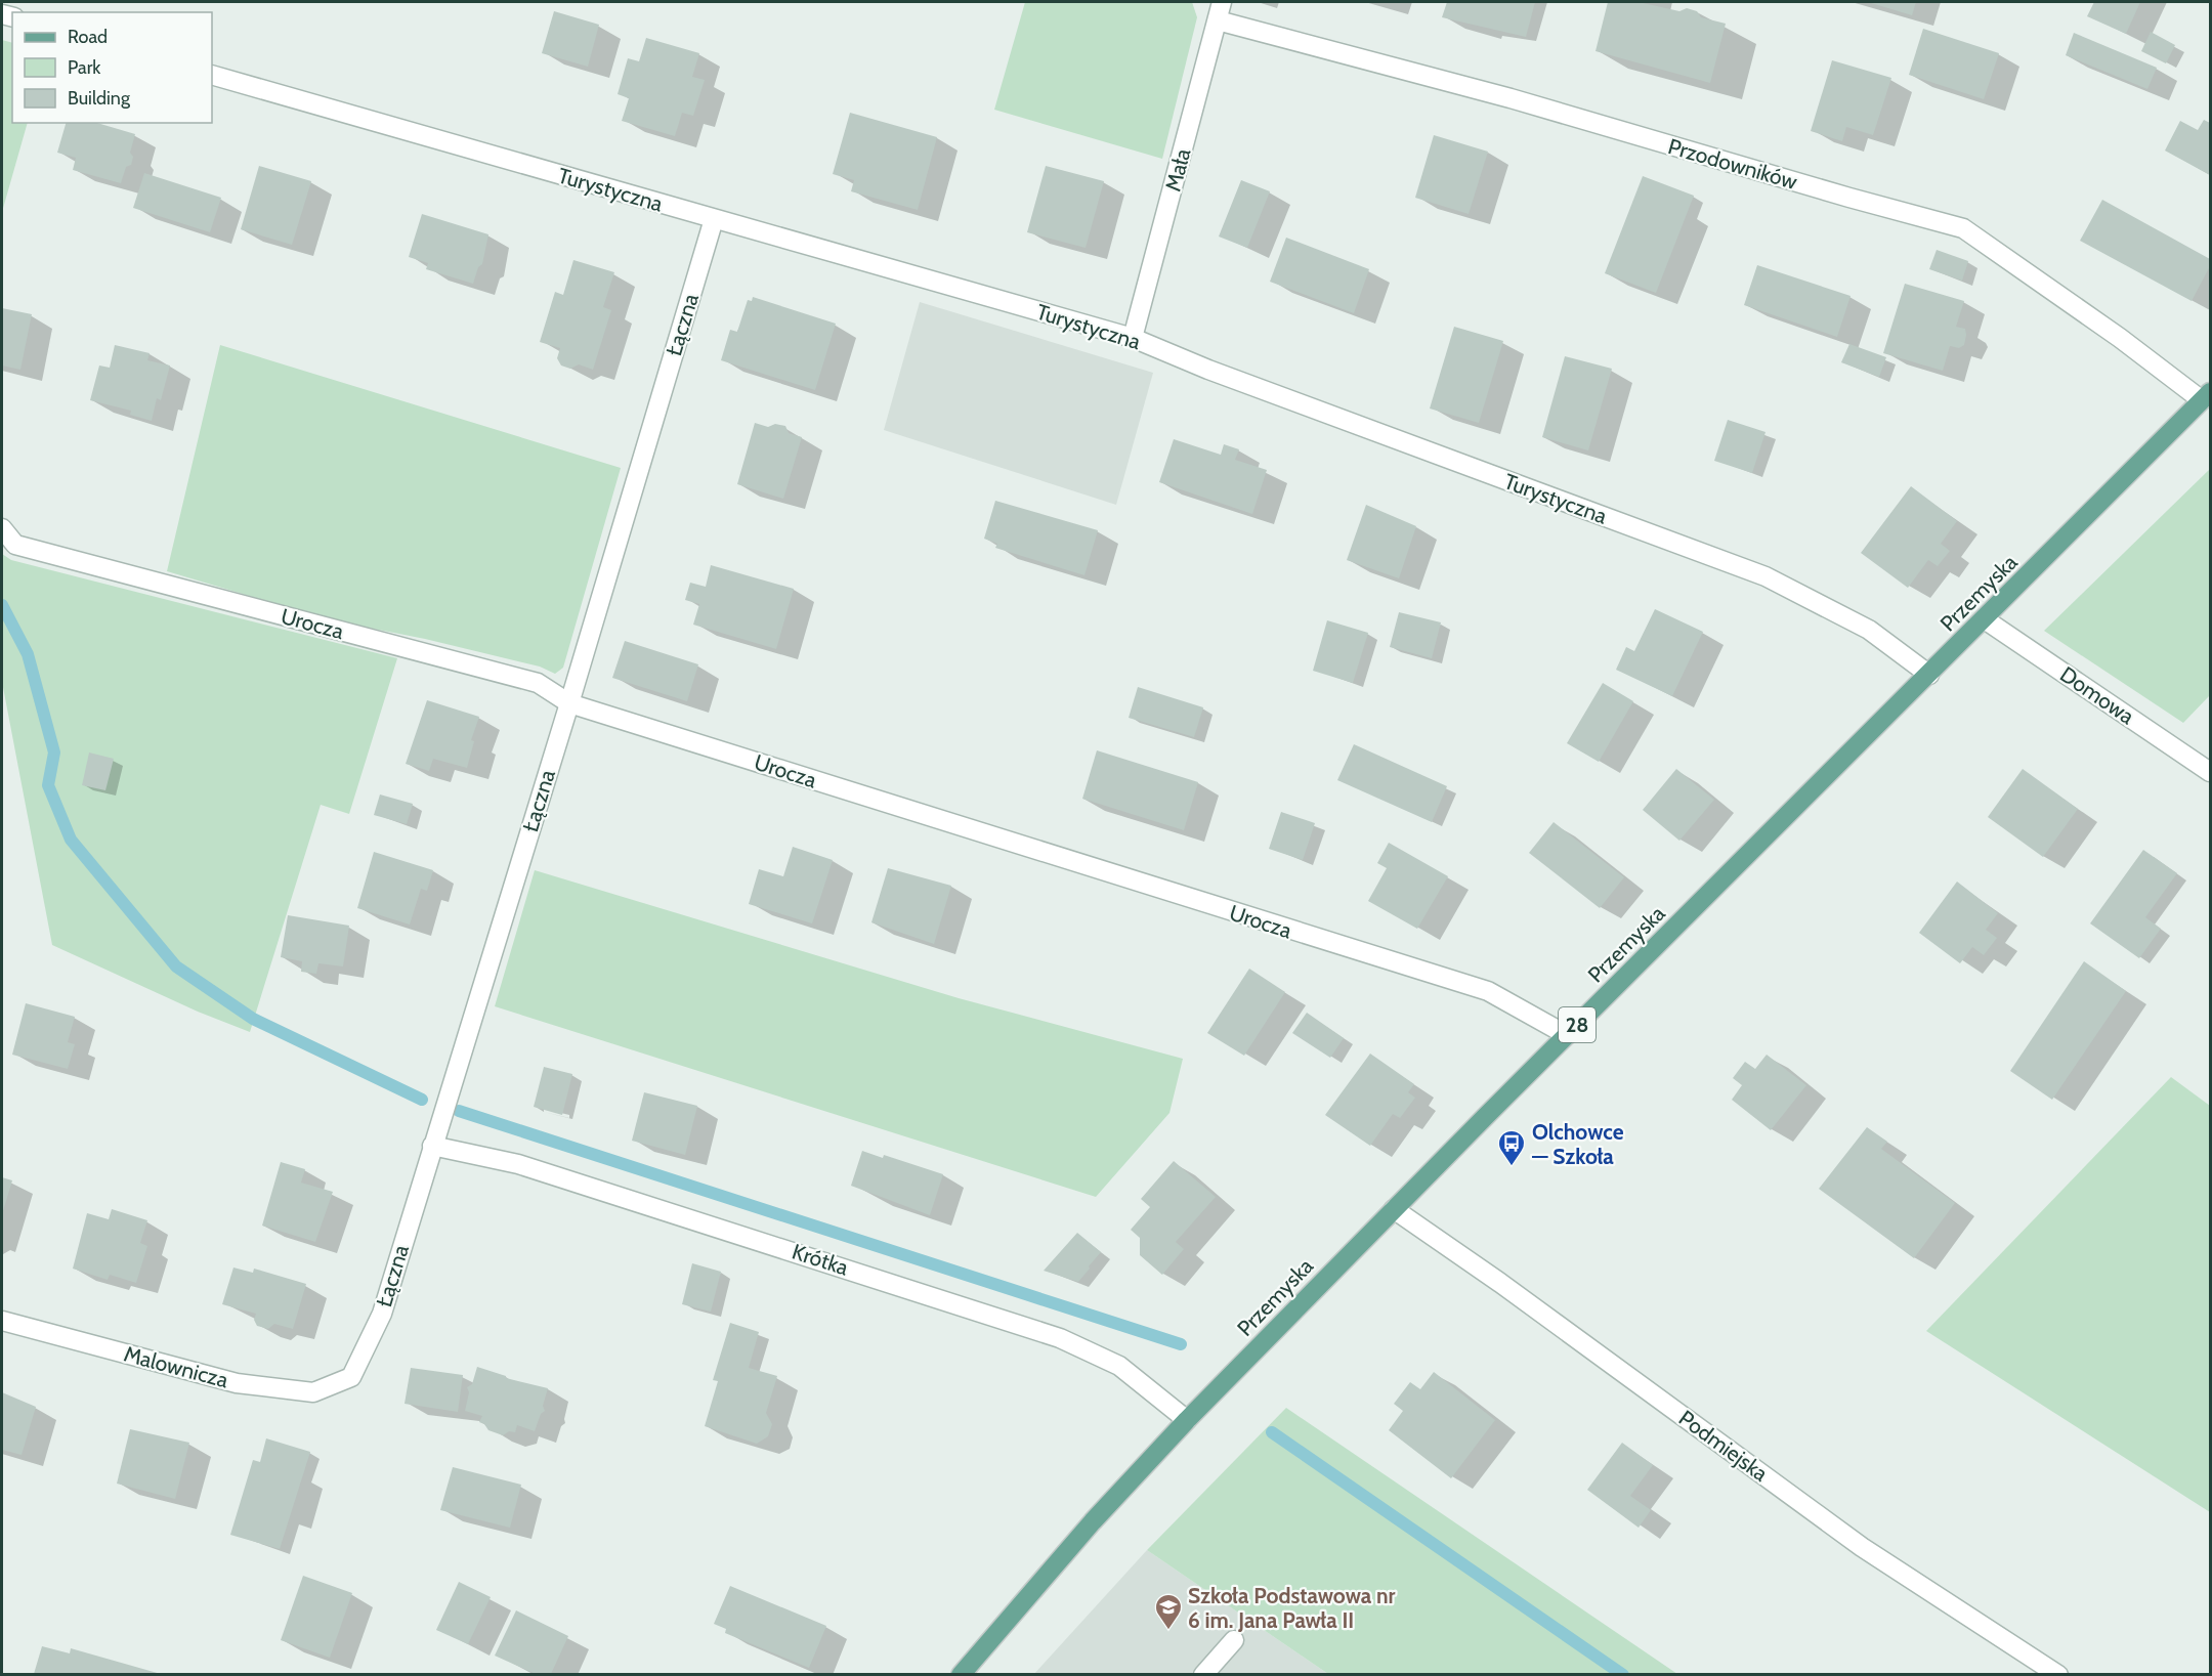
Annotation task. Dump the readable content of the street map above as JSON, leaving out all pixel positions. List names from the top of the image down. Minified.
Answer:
{"streets":{"main road":["Przemyska","28"],"street":["Przodowników","Mała","Turystyczna","Łączna","Urocza","Domowa","Krótka","Malownicza","Podmiejska"]},"crossings":[["Przodowników","Mała"],["Przodowników","Przemyska"],["Mała","Turystyczna"],["Turystyczna","Łączna"],["Turystyczna","Przemyska"],["Łączna","Urocza"],["Łączna","Krótka"],["Łączna","Malownicza"],["Przemyska","Urocza"],["Przemyska","Domowa"],["Przemyska","Krótka"],["Przemyska","Podmiejska"]],"places":{"bus stop":["Olchowce — Szkoła"],"school or university":["Szkoła Podstawowa nr 6 im. Jana Pawła II"]},"legend":["Road","Park","Building"]}
